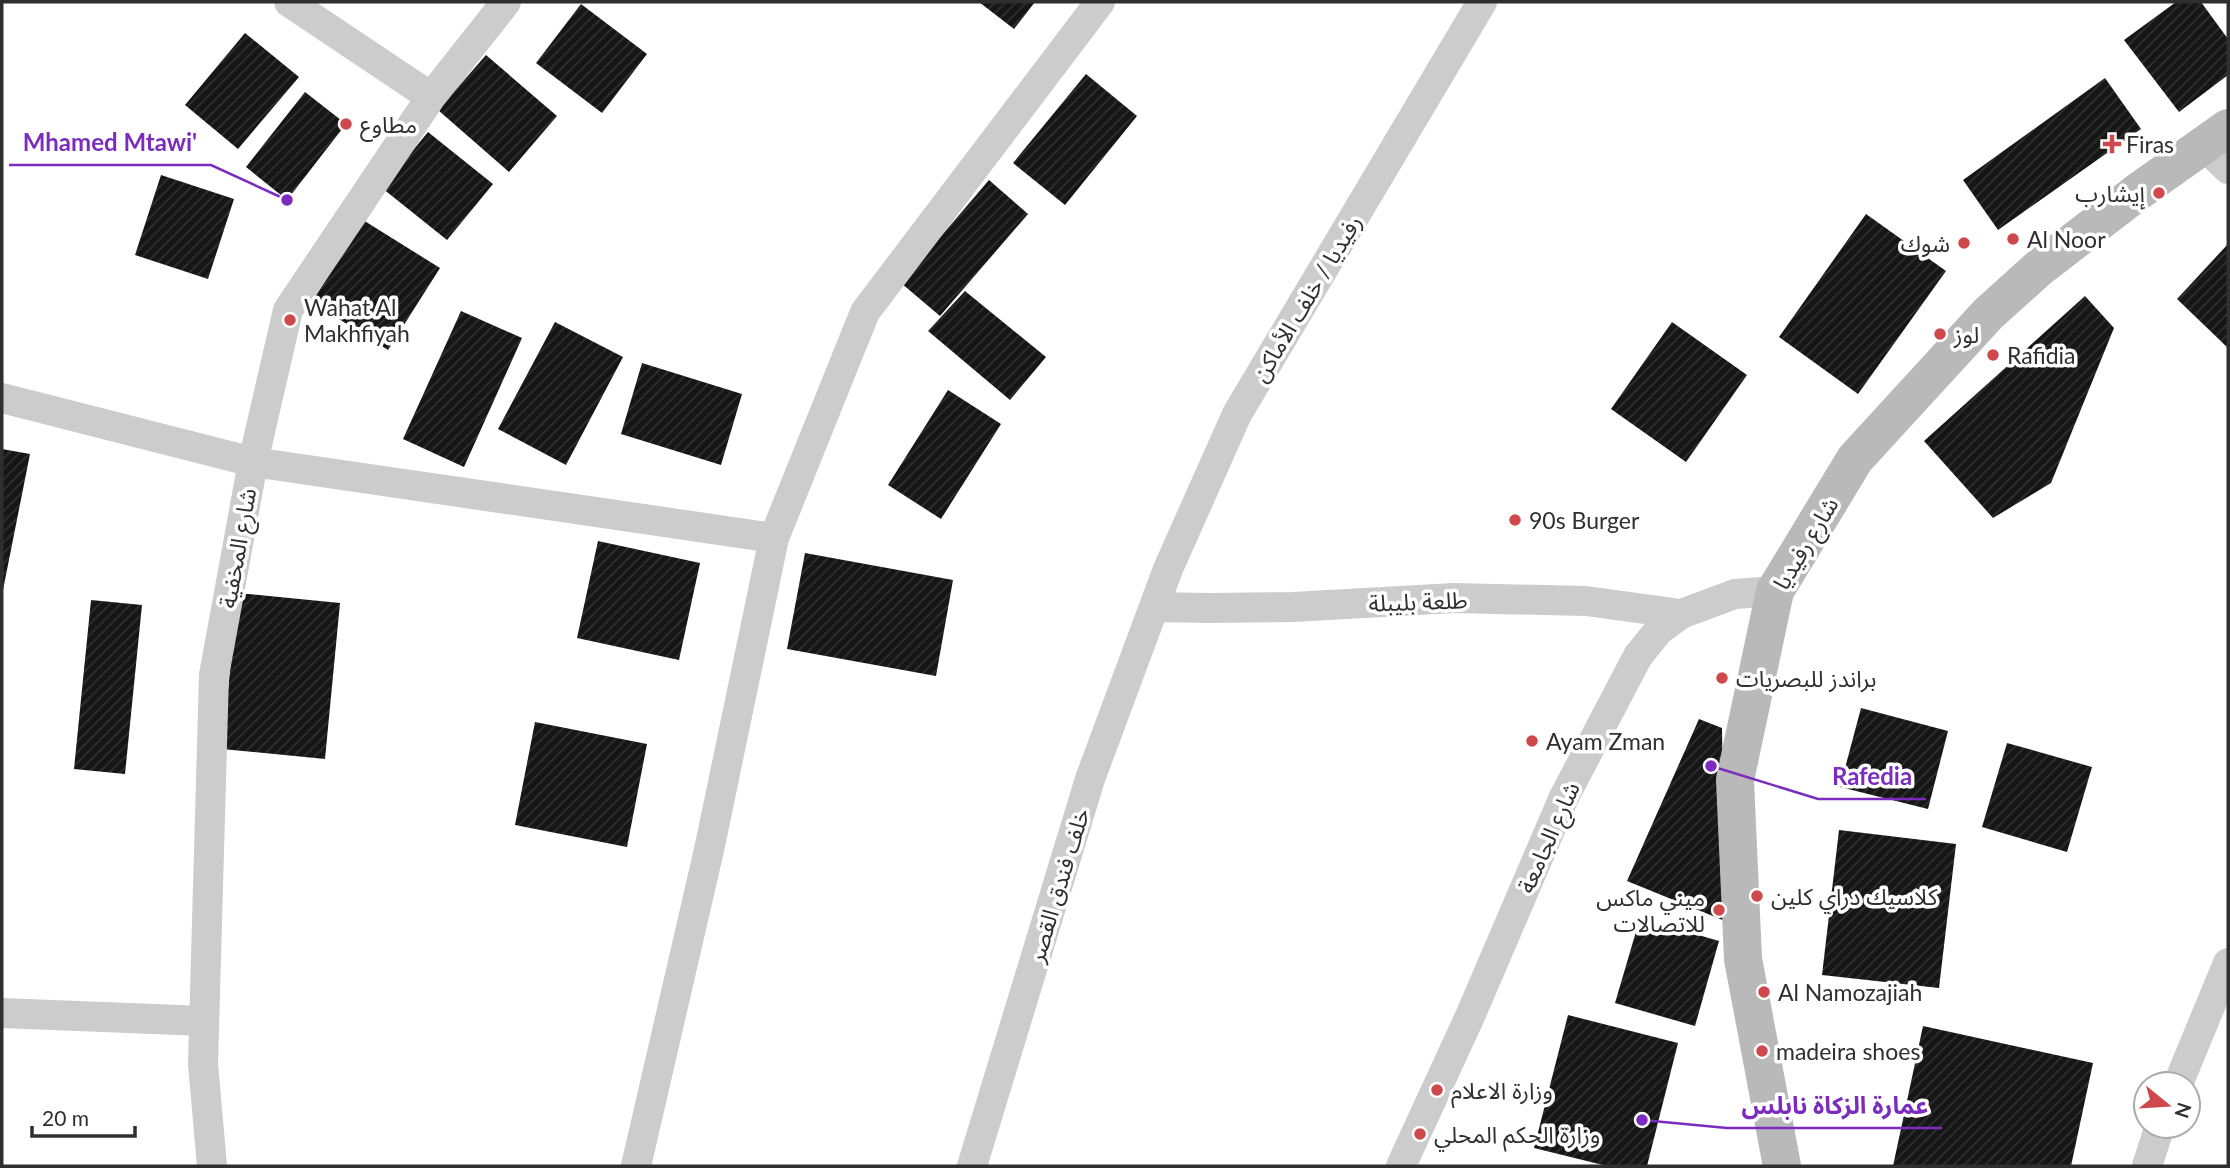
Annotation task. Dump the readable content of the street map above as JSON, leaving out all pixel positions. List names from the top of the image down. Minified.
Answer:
{"streets":{"main road":["شارع رفيديا"],"street":["رفيديا / خلف الأماكن","شارع المخفية","طلعة بليبلة","شارع الجامعة","خلف فندق القصر"]},"crossings":[["رفيديا / خلف الأماكن","طلعة بليبلة"],["رفيديا / خلف الأماكن","خلف فندق القصر"],["شارع رفيديا","شارع الجامعة"],["طلعة بليبلة","شارع الجامعة"],["طلعة بليبلة","خلف فندق القصر"]],"places":{"other":["مطاوع","إيشارب","Mhamed Mtawi'","Al Noor","شوك","Wahat Al Makhfiyah","لوز","Rafidia","90s Burger","براندز للبصريات","Ayam Zman","Rafedia","كلاسيك دراي كلين","ميني ماكس للاتصالات","Al Namozajiah","madeira shoes","وزارة الاعلام","عمارة الزكاة نابلس","وزارة الحكم المحلي"],"health":["Firas"]},"scale_bar":"20 m","north":"right"}
